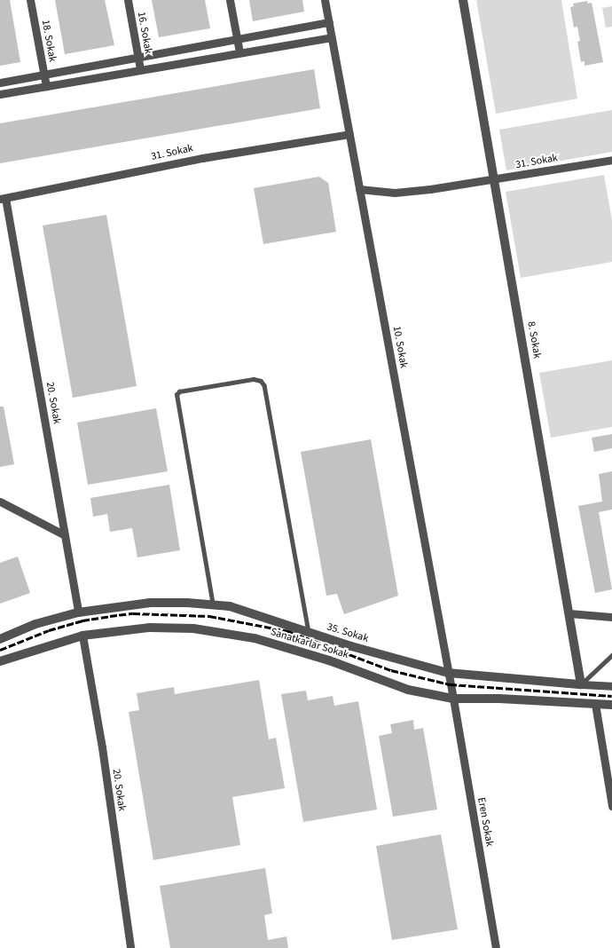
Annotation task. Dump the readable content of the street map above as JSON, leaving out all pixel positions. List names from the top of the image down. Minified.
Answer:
{"streets":{"street":["16. Sokak","18. Sokak","31. Sokak","8. Sokak","10. Sokak","20. Sokak","35. Sokak","Sanatkarlar Sokak","Eren Sokak"]},"crossings":[["31. Sokak","8. Sokak"],["31. Sokak","10. Sokak"],["31. Sokak","20. Sokak"],["8. Sokak","35. Sokak"],["10. Sokak","35. Sokak"],["10. Sokak","Sanatkarlar Sokak"],["10. Sokak","Eren Sokak"],["20. Sokak","35. Sokak"],["20. Sokak","Sanatkarlar Sokak"],["Sanatkarlar Sokak","Eren Sokak"]]}
